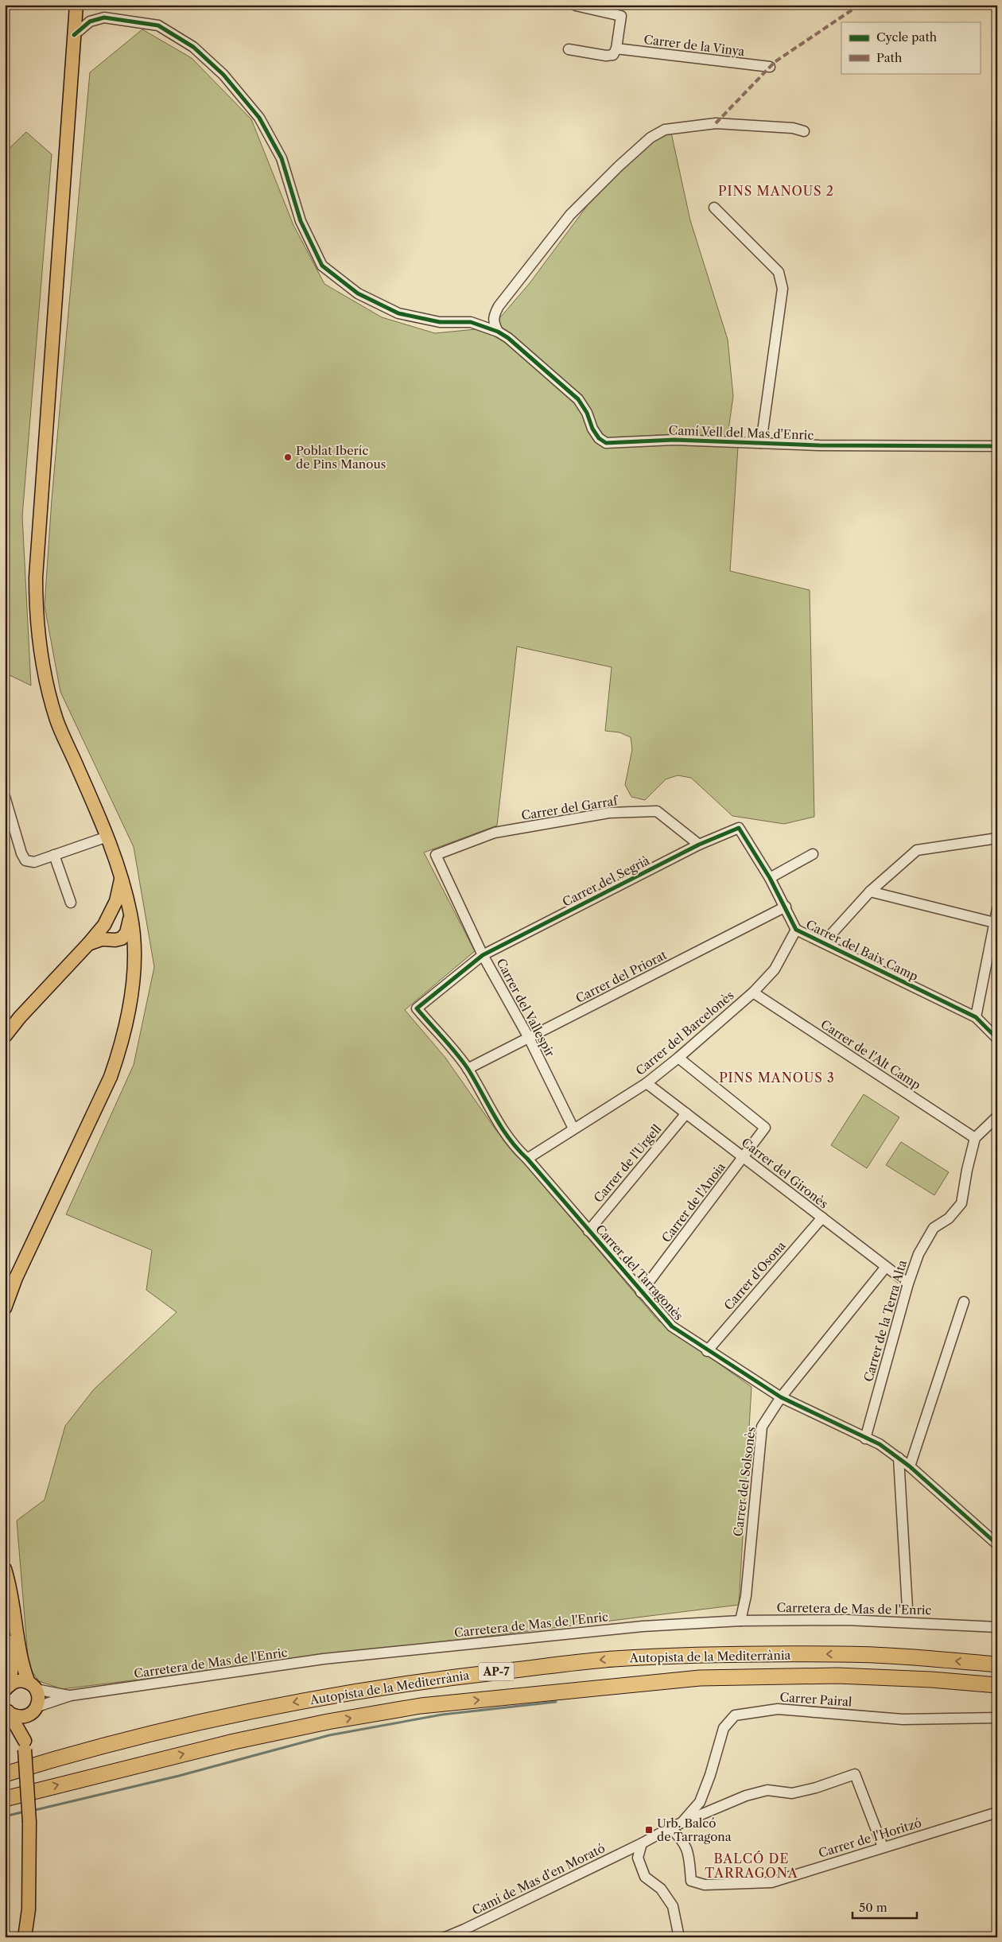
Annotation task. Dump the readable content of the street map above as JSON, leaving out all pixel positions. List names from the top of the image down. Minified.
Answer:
{"streets":{"highway":["Autopista de la Mediterrània","AP-7"],"street":["Carrer de la Vinya","Camí Vell del Mas d'Enric","Carrer del Garraf","Carrer del Segrià","Carrer del Baix Camp","Carrer del Priorat","Carrer del Vallespir","Carrer del Barcelonès","Carrer de l'Alt Camp","Carrer de l'Urgell","Carrer del Gironès","Carrer de l'Anoia","Carrer del Tarragonès","Carrer d'Osona","Carrer de la Terra Alta","Carrer del Solsonès","Carretera de Mas de l'Enric","Carrer Pairal","Carrer de l'Horitzó","Camí de Mas d'en Morató"]},"crossings":[["Carrer del Garraf","Carrer del Segrià"],["Carrer del Garraf","Carrer del Vallespir"],["Carrer del Segrià","Carrer del Baix Camp"],["Carrer del Segrià","Carrer del Vallespir"],["Carrer del Segrià","Carrer del Tarragonès"],["Carrer del Baix Camp","Carrer del Priorat"],["Carrer del Baix Camp","Carrer del Barcelonès"],["Carrer del Priorat","Carrer del Vallespir"],["Carrer del Priorat","Carrer del Tarragonès"],["Carrer del Vallespir","Carrer del Barcelonès"],["Carrer del Vallespir","Carrer del Tarragonès"],["Carrer del Barcelonès","Carrer de l'Alt Camp"],["Carrer del Barcelonès","Carrer del Gironès"],["Carrer del Barcelonès","Carrer de l'Anoia"],["Carrer del Barcelonès","Carrer del Tarragonès"],["Carrer de l'Alt Camp","Carrer de la Terra Alta"],["Carrer de l'Urgell","Carrer del Gironès"],["Carrer de l'Urgell","Carrer del Tarragonès"],["Carrer del Gironès","Carrer de l'Anoia"],["Carrer del Gironès","Carrer d'Osona"],["Carrer del Gironès","Carrer de la Terra Alta"],["Carrer del Gironès","Carrer del Solsonès"],["Carrer de l'Anoia","Carrer del Tarragonès"],["Carrer del Tarragonès","Carrer d'Osona"],["Carrer del Tarragonès","Carrer de la Terra Alta"],["Carrer del Tarragonès","Carrer del Solsonès"],["Carrer del Solsonès","Carretera de Mas de l'Enric"],["Carrer Pairal","Carrer de l'Horitzó"],["Carrer Pairal","Camí de Mas d'en Morató"],["Carrer de l'Horitzó","Camí de Mas d'en Morató"]],"districts":["PINS MANOUS 2","PINS MANOUS 3","BALCÓ DE TARRAGONA"],"places":{"other":["Poblat Iberíc de Pins Manous"],"transit":["Urb. Balcó de Tarragona"]},"legend":["Cycle path","Path"],"scale_bar":"50 m"}
